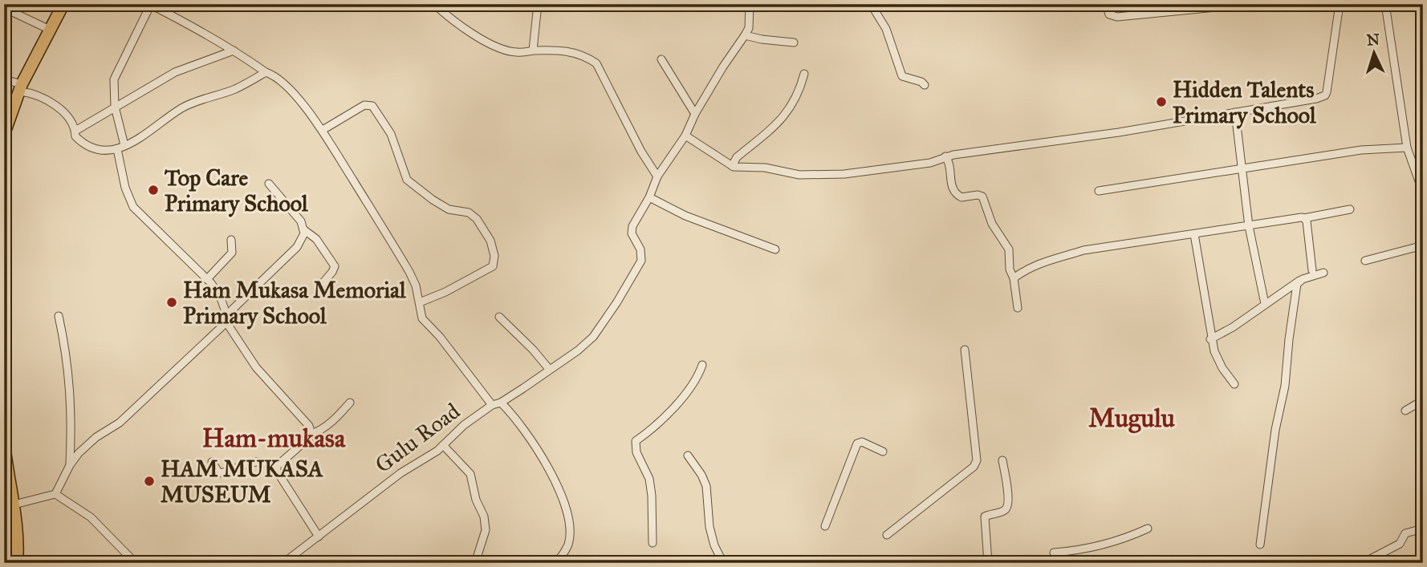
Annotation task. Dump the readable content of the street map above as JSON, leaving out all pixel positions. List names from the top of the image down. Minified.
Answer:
{"streets":{"street":["Gulu Road"]},"districts":["Mugulu","Ham-mukasa"],"places":["Hidden Talents Primary School","Top Care Primary School","Ham Mukasa Memorial Primary School","HAM MUKASA MUSEUM"],"north":"top"}
